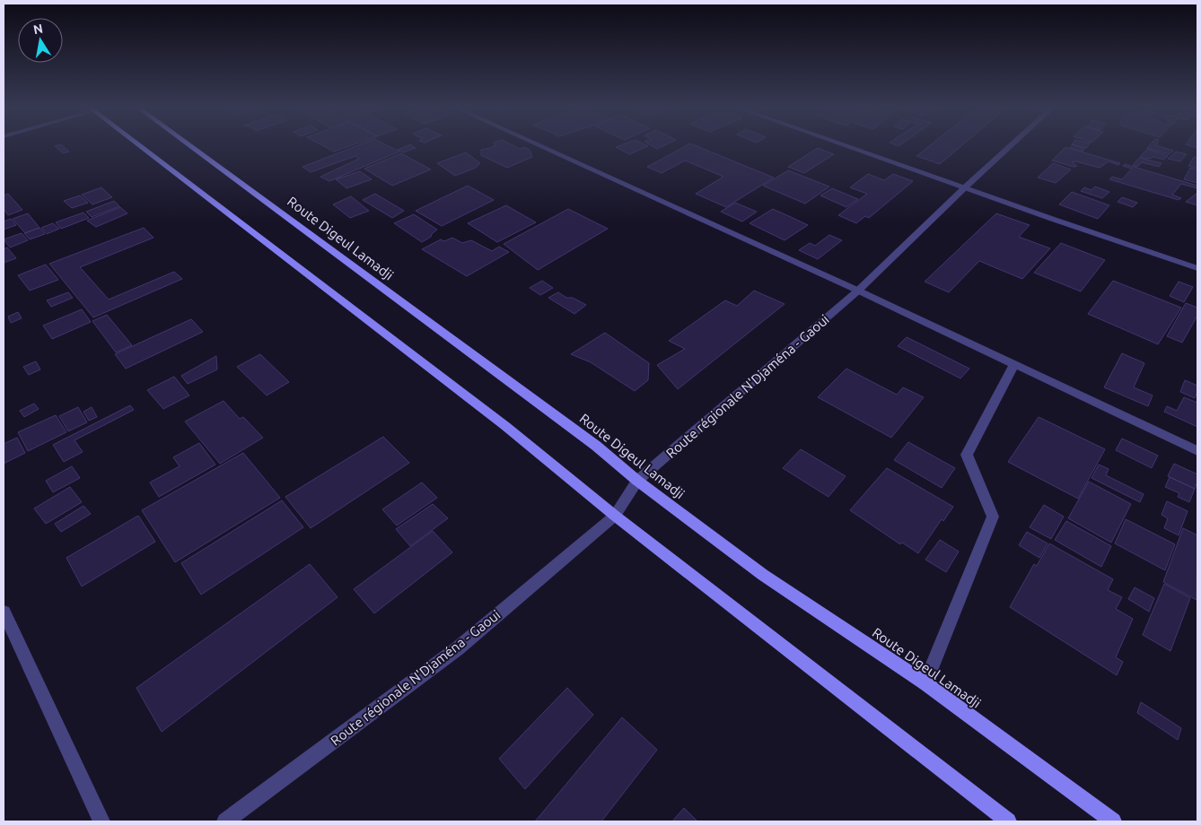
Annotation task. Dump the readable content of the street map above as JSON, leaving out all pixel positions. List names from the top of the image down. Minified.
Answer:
{"streets":{"main road":["Route Digeul Lamadji"],"street":["Route régionale N'Djaména - Gaoui"]},"crossings":[["Route Digeul Lamadji","Route régionale N'Djaména - Gaoui"]],"north":"top"}
